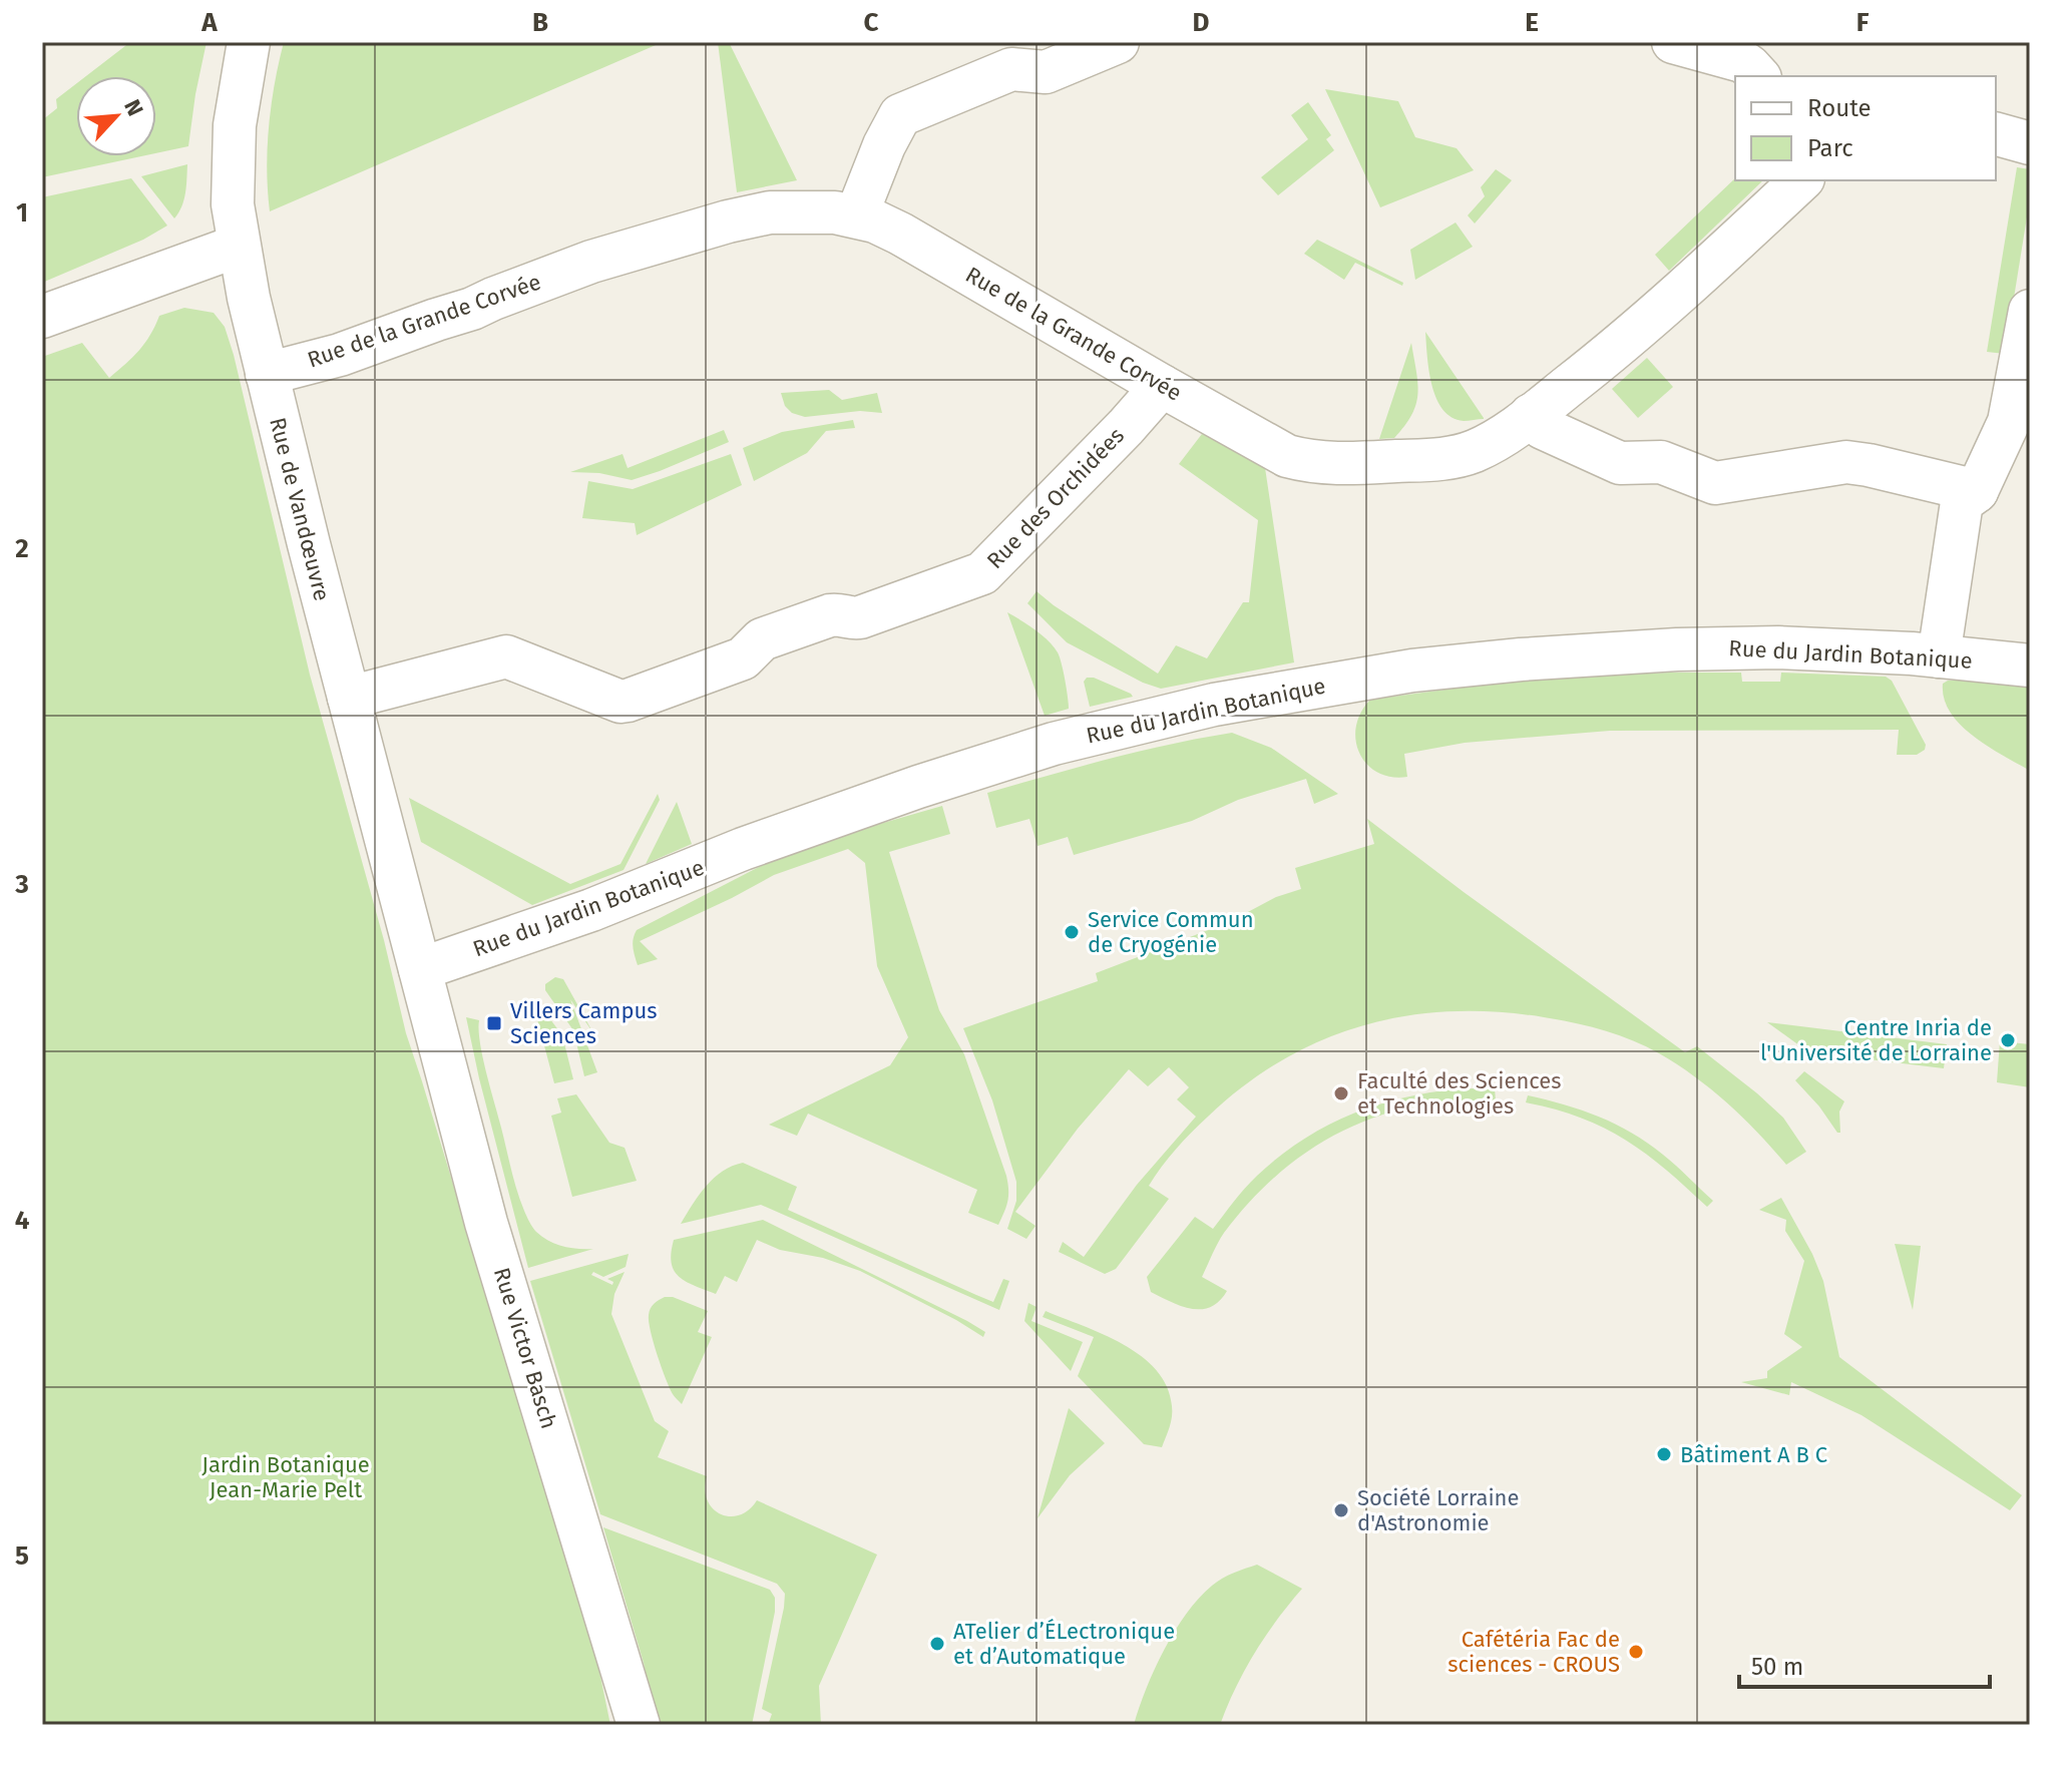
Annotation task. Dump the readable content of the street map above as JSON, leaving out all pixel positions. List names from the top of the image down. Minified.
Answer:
{"streets":{"street":["Rue de la Grande Corvée","Rue des Orchidées","Rue de Vandœuvre","Rue du Jardin Botanique","Rue Victor Basch"]},"crossings":[["Rue de la Grande Corvée","Rue des Orchidées"],["Rue de la Grande Corvée","Rue de Vandœuvre"],["Rue des Orchidées","Rue de Vandœuvre"],["Rue de Vandœuvre","Rue du Jardin Botanique"],["Rue de Vandœuvre","Rue Victor Basch"],["Rue du Jardin Botanique","Rue Victor Basch"]],"parks":["Jardin Botanique Jean-Marie Pelt"],"places":{"other":["Service Commun de Cryogénie","Centre Inria de l'Université de Lorraine","Faculté des Sciences et Technologies","Bâtiment A B C","Société Lorraine d'Astronomie","ATelier d’ÉLectronique et d’Automatique","Cafétéria Fac de sciences - CROUS"],"transit":["Villers Campus Sciences"]},"legend":["Route","Parc"],"scale_bar":"50 m","north":"top right","grid":{"columns":["A","B","C","D","E","F"],"rows":["1","2","3","4","5"]}}
